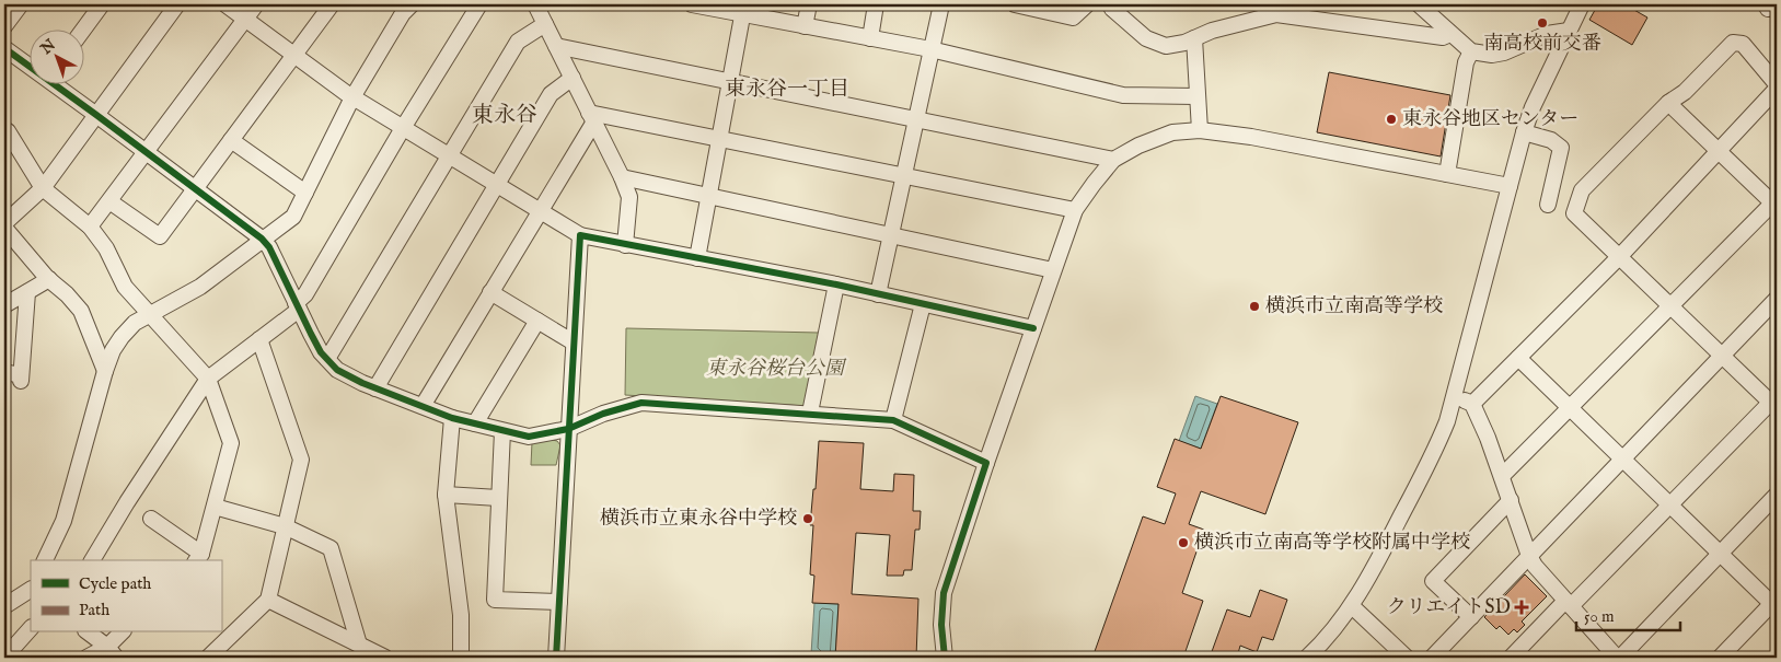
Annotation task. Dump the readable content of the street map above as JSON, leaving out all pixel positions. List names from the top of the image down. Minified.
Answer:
{"districts":["東永谷一丁目","東永谷"],"parks":["東永谷桜台公園"],"places":{"other":["南高校前交番","東永谷地区センター","横浜市立南高等学校","横浜市立東永谷中学校","横浜市立南高等学校附属中学校"],"health":["クリエイトSD"]},"legend":["Cycle path","Path"],"scale_bar":"50 m","north":"top left"}
